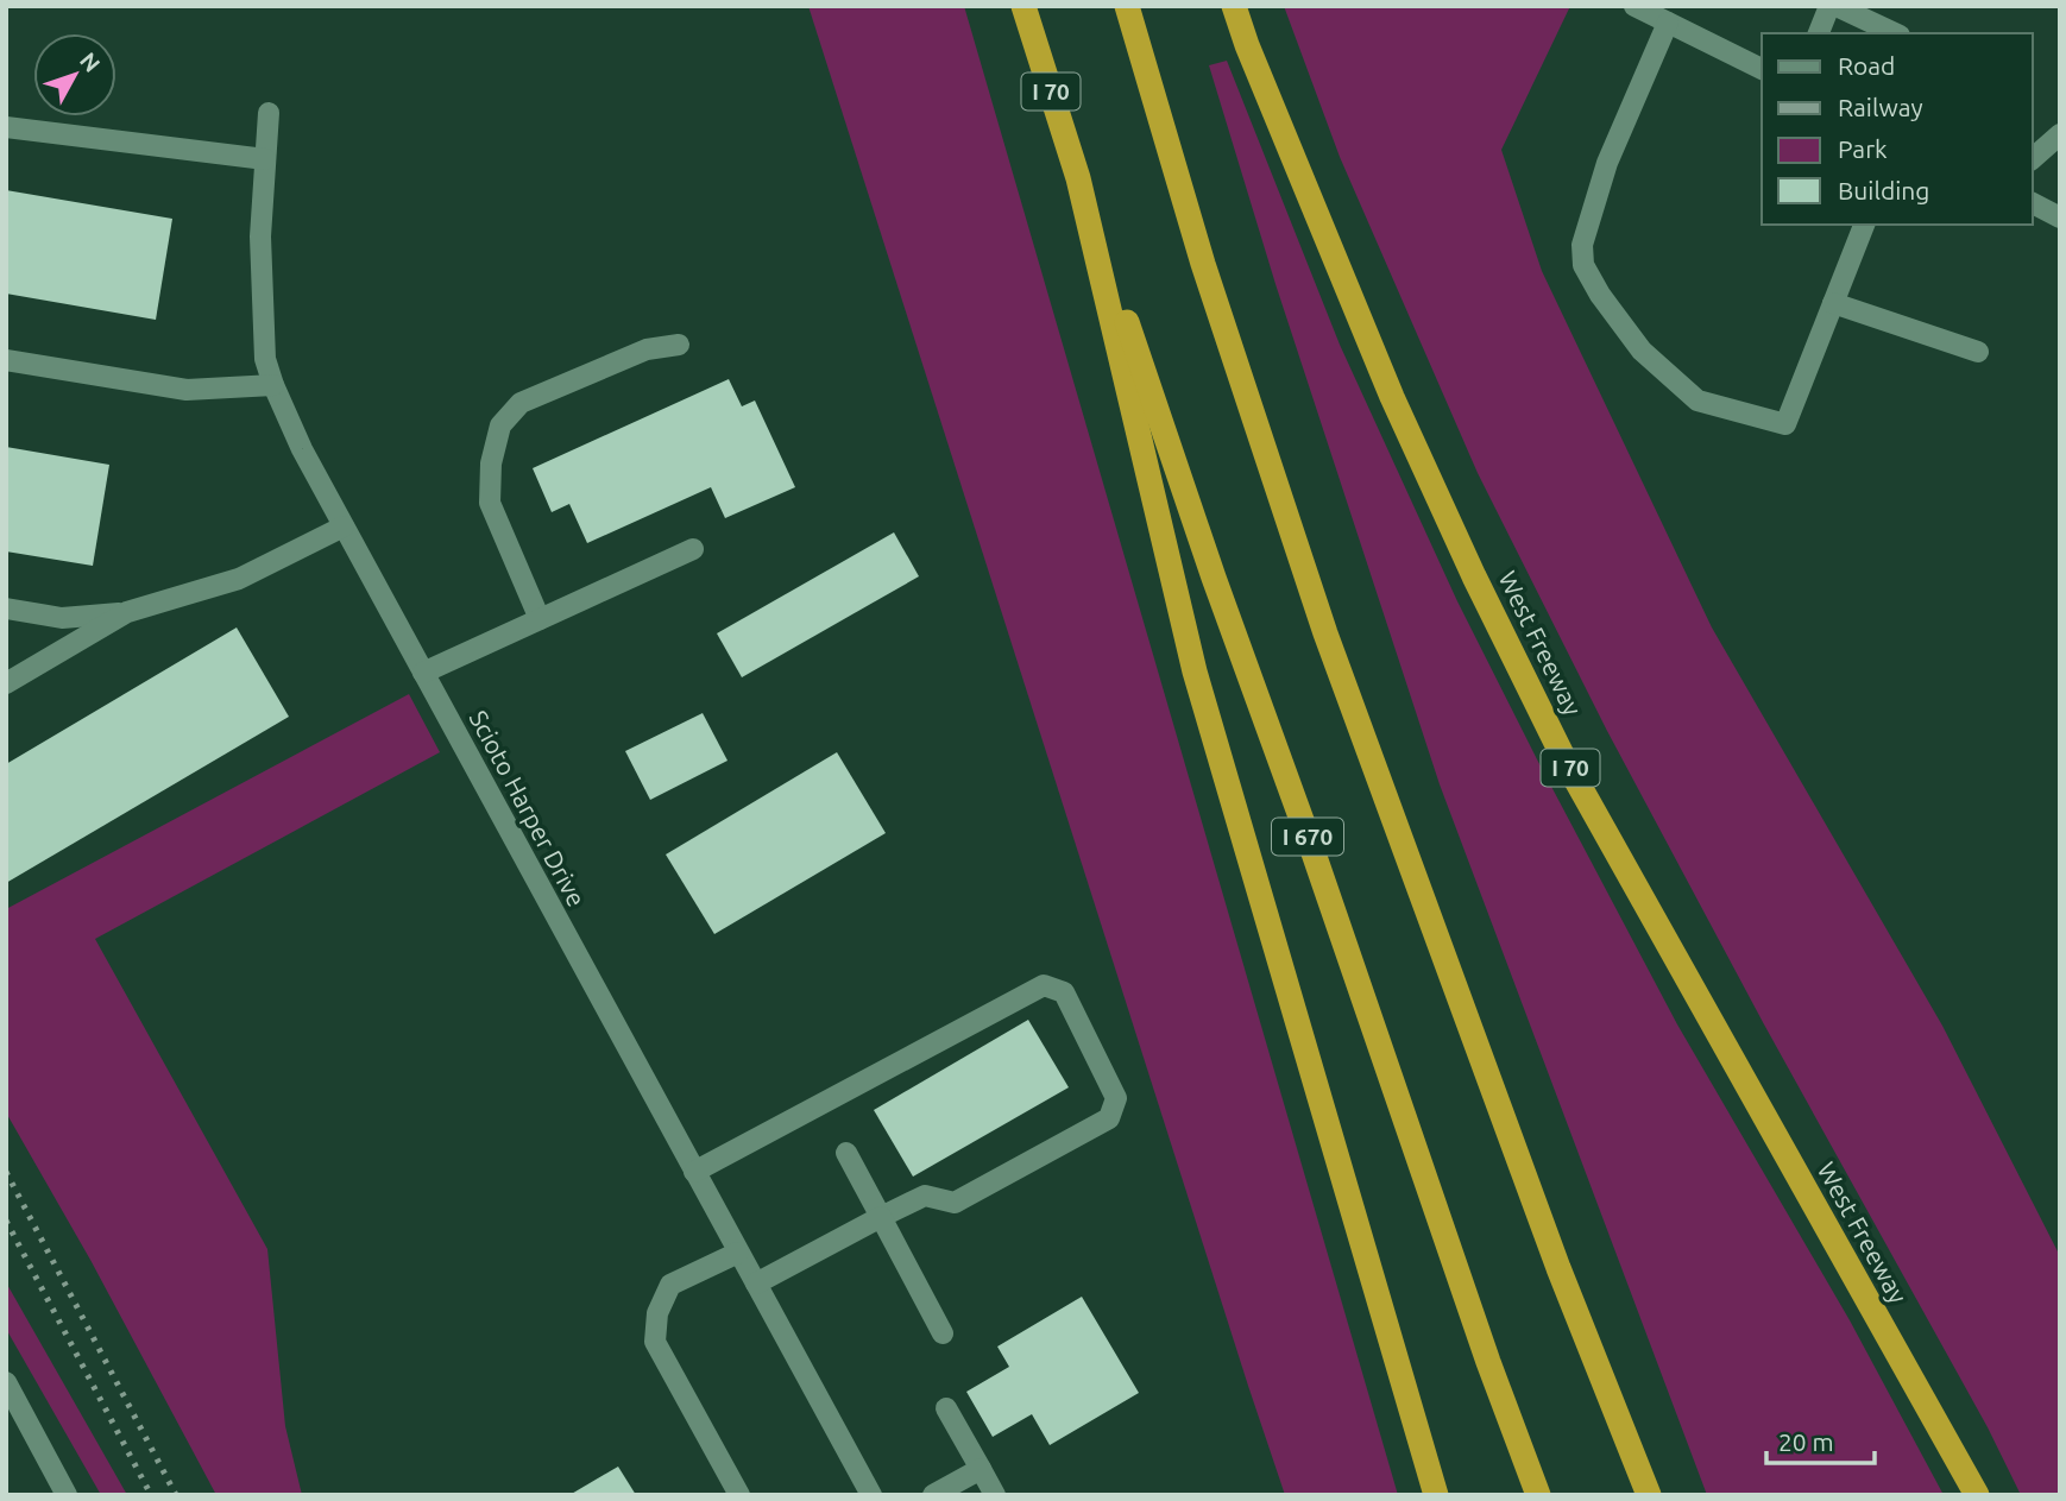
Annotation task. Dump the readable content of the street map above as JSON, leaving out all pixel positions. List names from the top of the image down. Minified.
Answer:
{"streets":{"highway":["I 70","West Freeway","I 670"],"street":["Scioto Harper Drive"]},"crossings":[["I 70","I 670"]],"legend":["Road","Railway","Park","Building"],"scale_bar":"20 m","north":"top right"}
